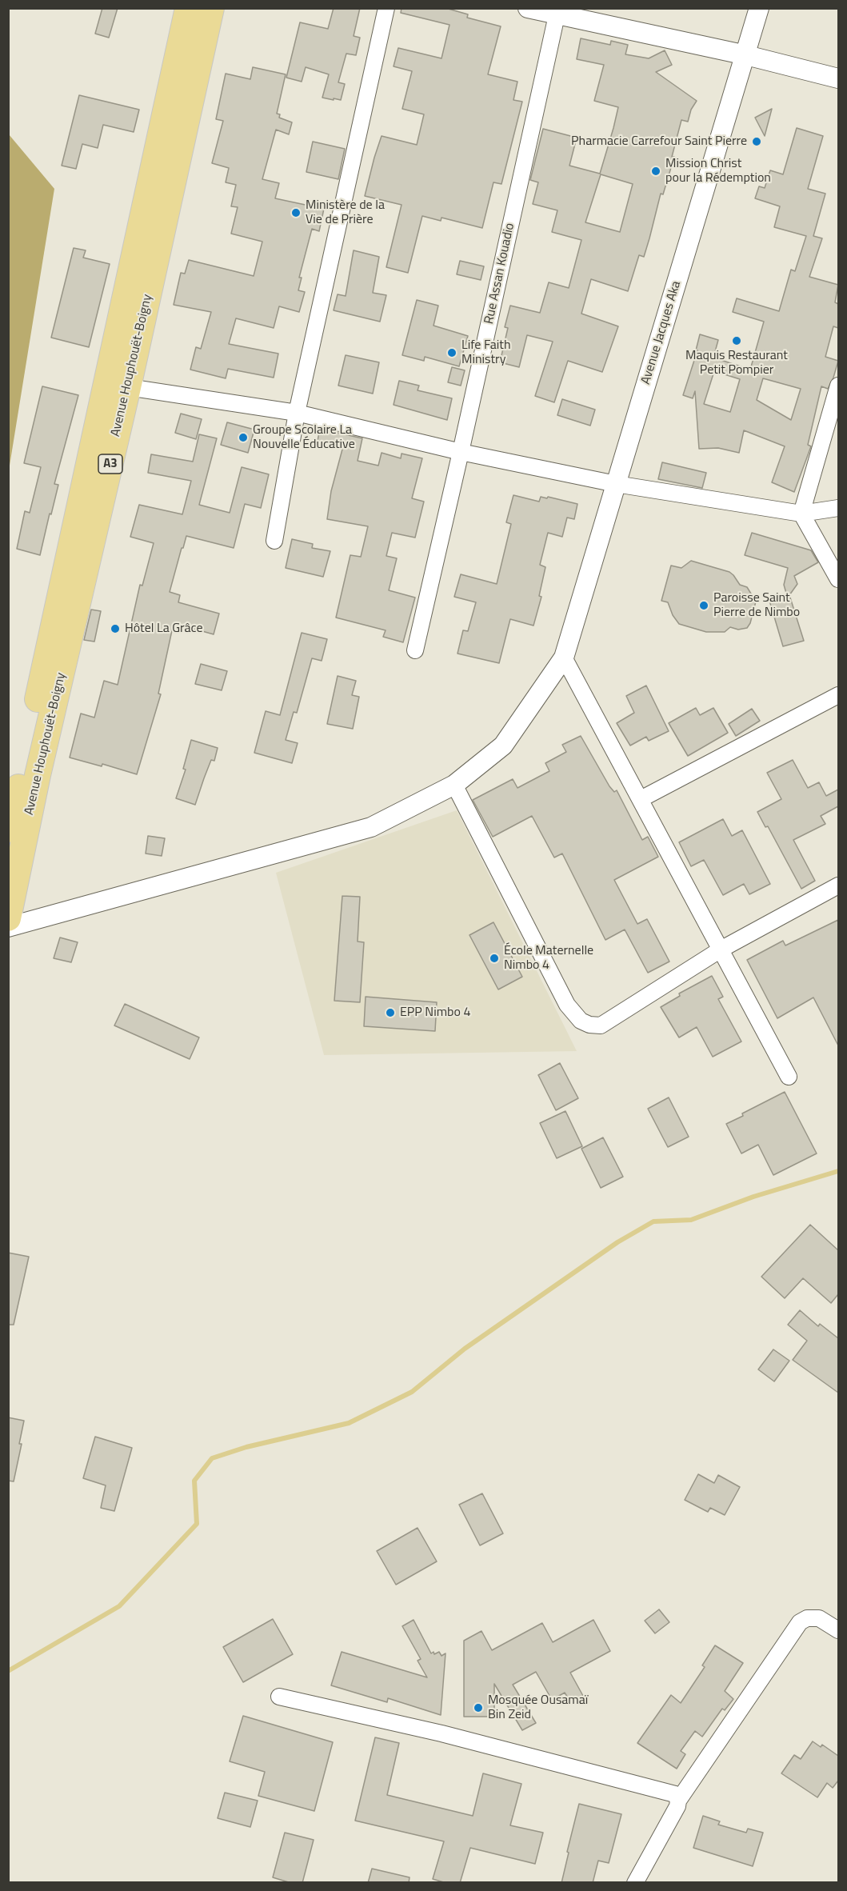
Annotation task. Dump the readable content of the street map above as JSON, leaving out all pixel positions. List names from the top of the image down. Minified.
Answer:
{"streets":{"highway":["Avenue Houphouët-Boigny","A3"],"street":["Rue Assan Kouadio","Avenue Jacques Aka"]},"places":["Pharmacie Carrefour Saint Pierre","Mission Christ pour la Rédemption","Ministère de la Vie de Prière","Maquis Restaurant Petit Pompier","Life Faith Ministry","Groupe Scolaire La Nouvelle Éducative","Paroisse Saint Pierre de Nimbo","Hôtel La Grâce","École Maternelle Nimbo 4","EPP Nimbo 4","Mosquée Ousamaï Bin Zeid"]}
